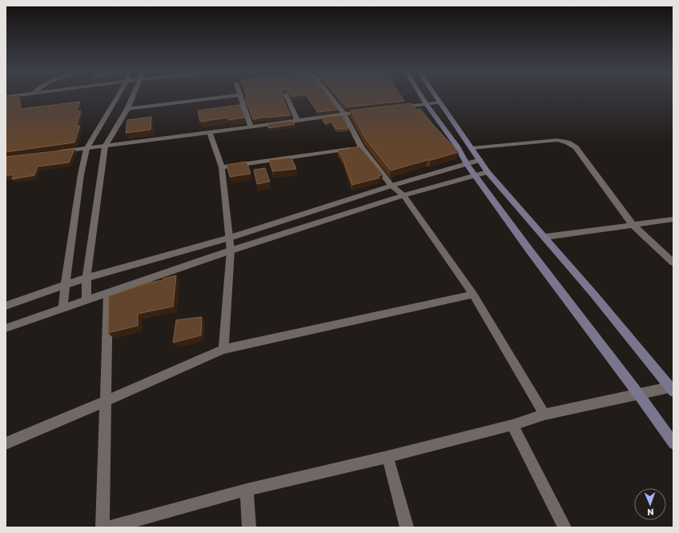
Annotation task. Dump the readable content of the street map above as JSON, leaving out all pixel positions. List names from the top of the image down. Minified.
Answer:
{"north":"bottom"}
